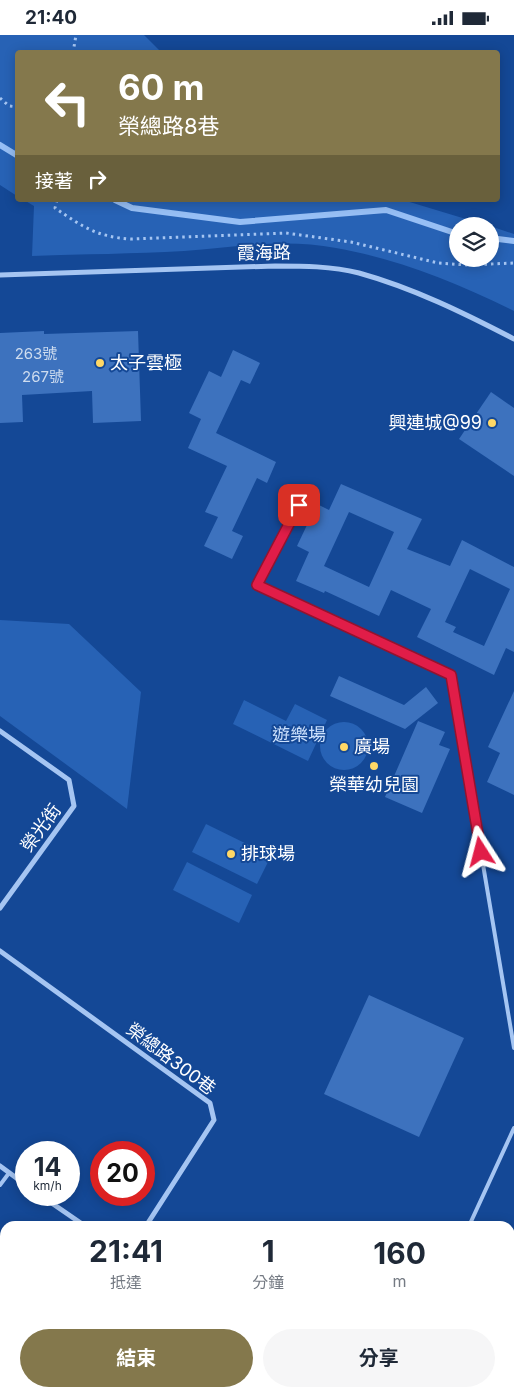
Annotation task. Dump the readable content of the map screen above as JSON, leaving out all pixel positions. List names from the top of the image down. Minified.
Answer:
{"streets":{"street":["霞海路","榮光街","榮總路300巷"]},"parks":["遊樂場"],"places":["太子雲極","興連城@99","廣場","榮華幼兒園","排球場"],"house_numbers":["263號","267號"],"page":{"status":"21:40","turn":["60 m","榮總路8巷"],"then":"接著","speed":"14 km/h","limit":"20","eta":["21:41","抵達","1","分鐘","160","m"],"buttons":["結束","分享"]}}
